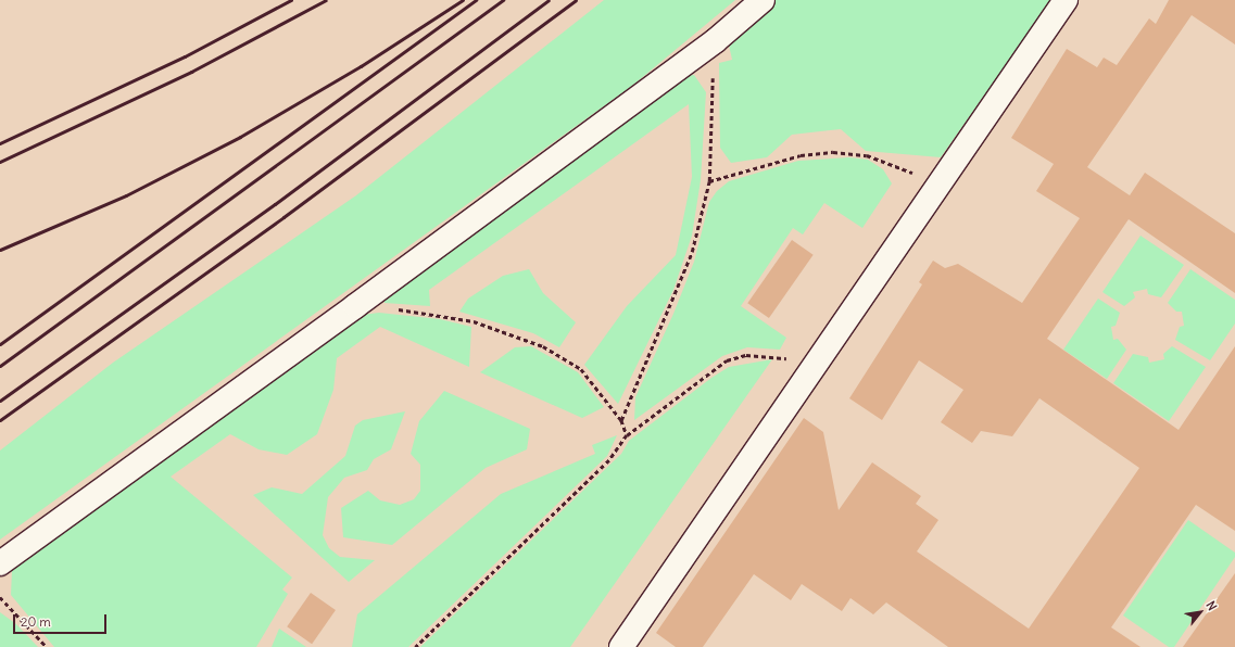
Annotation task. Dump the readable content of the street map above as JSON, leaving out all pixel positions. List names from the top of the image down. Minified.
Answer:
{"scale_bar":"20 m","north":"top right"}
